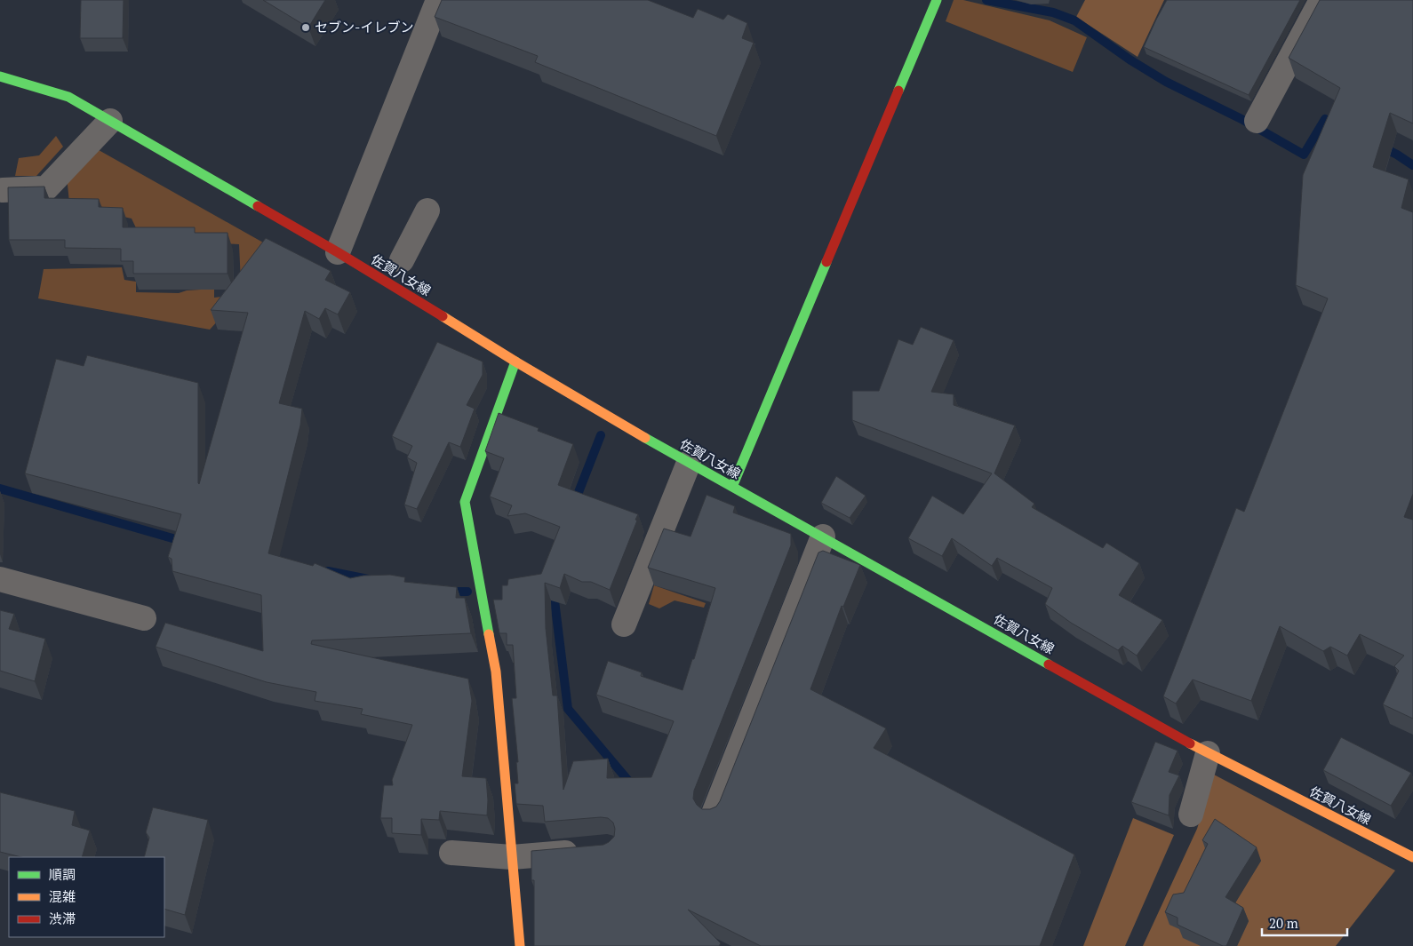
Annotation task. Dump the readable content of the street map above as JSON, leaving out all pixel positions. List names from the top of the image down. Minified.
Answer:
{"streets":{"main road":["佐賀八女線"]},"places":["セブン-イレブン"],"legend":["順調","混雑","渋滞"],"scale_bar":"20 m"}
